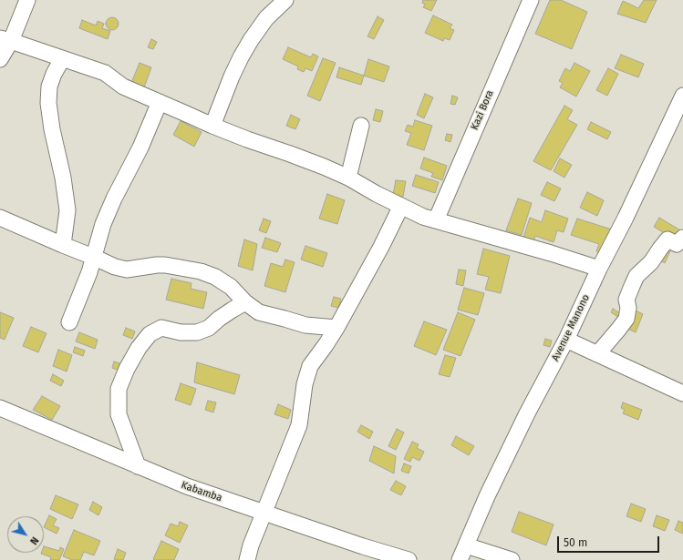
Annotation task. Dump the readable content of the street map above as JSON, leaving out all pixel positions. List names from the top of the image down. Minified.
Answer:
{"streets":{"street":["Kazi Bora","Avenue Manono","Kabamba"]},"scale_bar":"50 m","north":"bottom right"}
